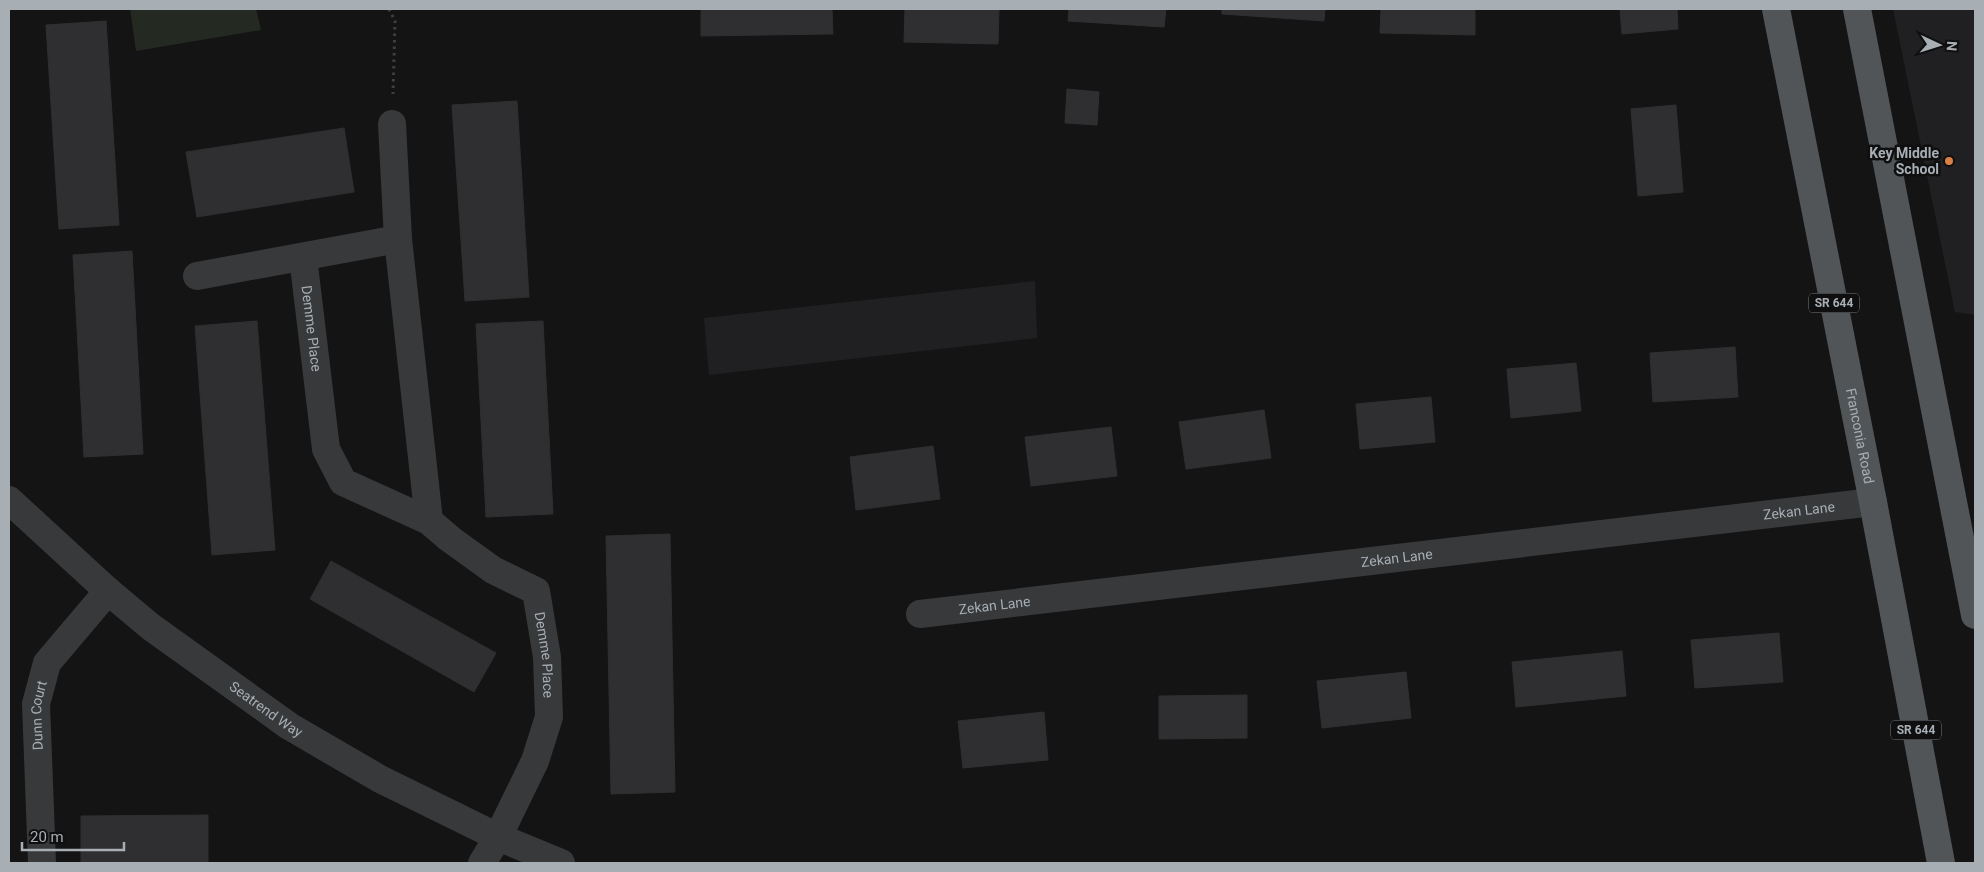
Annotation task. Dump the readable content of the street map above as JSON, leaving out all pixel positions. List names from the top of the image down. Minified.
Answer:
{"streets":{"main road":["SR 644","Franconia Road"],"street":["Demme Place","Zekan Lane","Seatrend Way","Dunn Court"]},"crossings":[["Demme Place","Seatrend Way"],["Franconia Road","Zekan Lane"],["Seatrend Way","Dunn Court"]],"places":["Key Middle School"],"scale_bar":"20 m","north":"right"}
